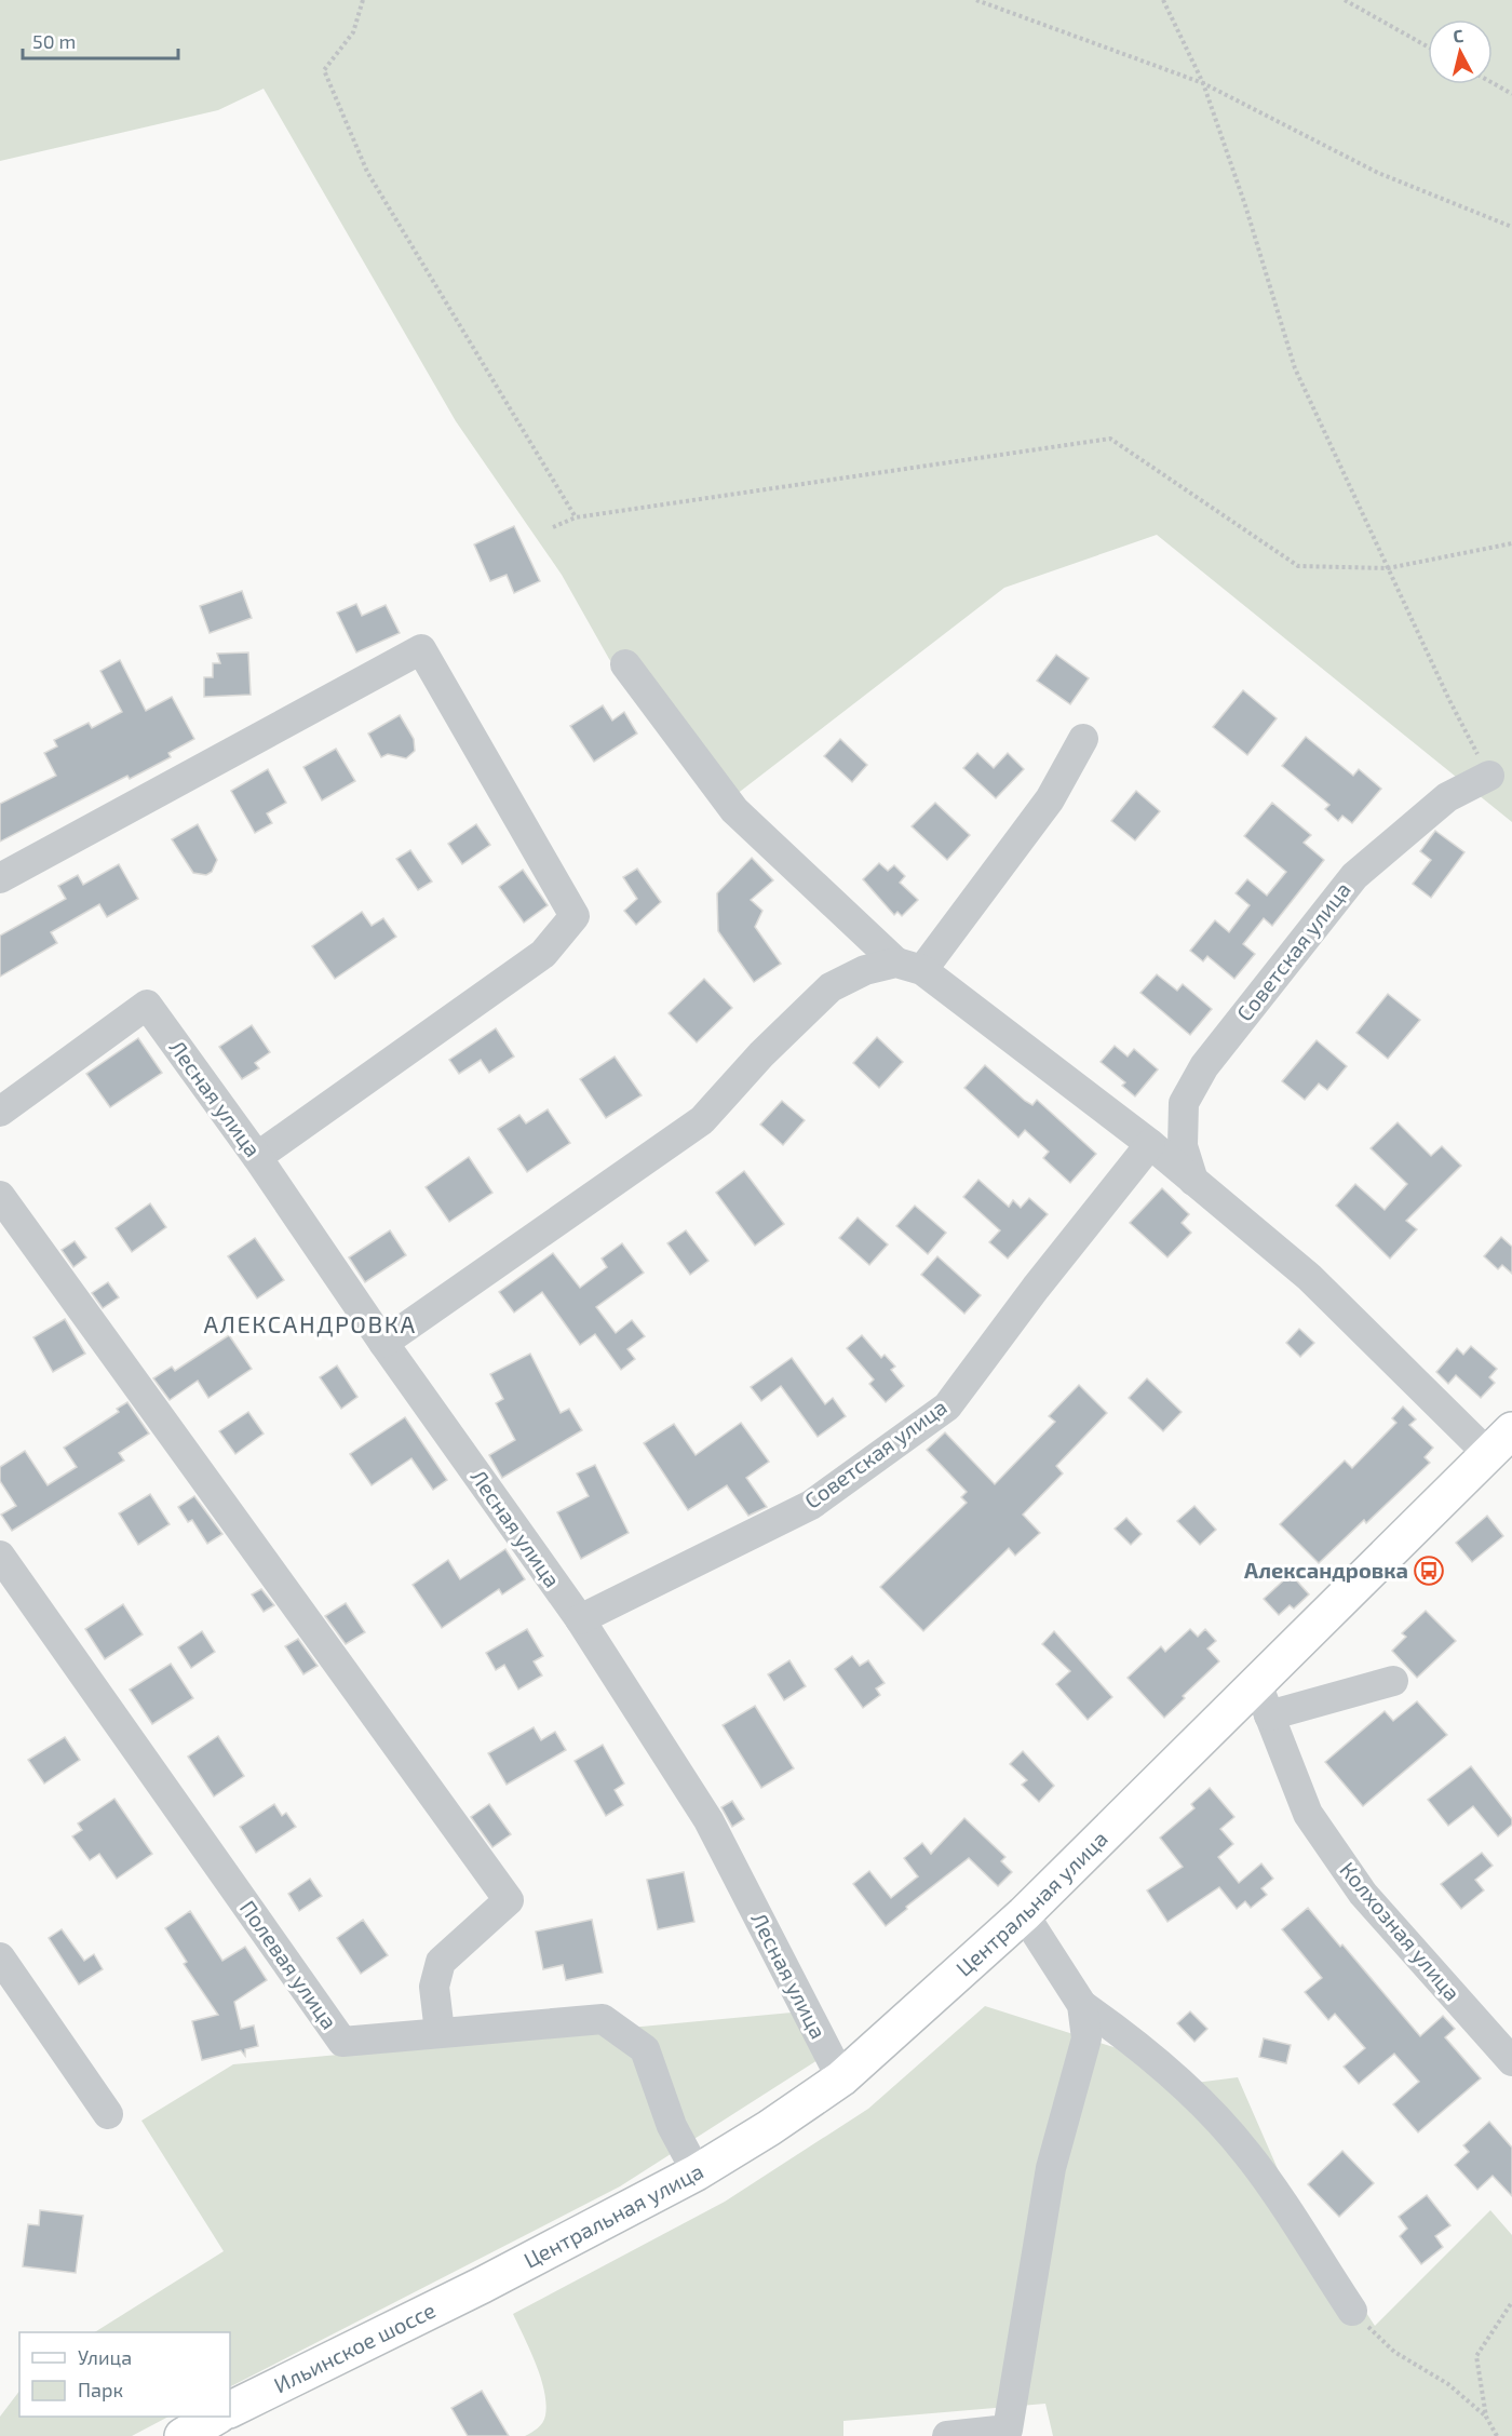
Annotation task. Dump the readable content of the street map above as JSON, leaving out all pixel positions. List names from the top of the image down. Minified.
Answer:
{"streets":{"main road":["Центральная улица","Ильинское шоссе"],"street":["Советская улица","Лесная улица","Колхозная улица","Полевая улица"]},"crossings":[["Советская улица","Лесная улица"],["Лесная улица","Центральная улица"],["Центральная улица","Колхозная улица"],["Центральная улица","Полевая улица"],["Центральная улица","Ильинское шоссе"]],"districts":["АЛЕКСАНДРОВКА"],"places":{"bus stop":["Александровка"]},"legend":["Улица","Парк"],"scale_bar":"50 m","north":"top"}
